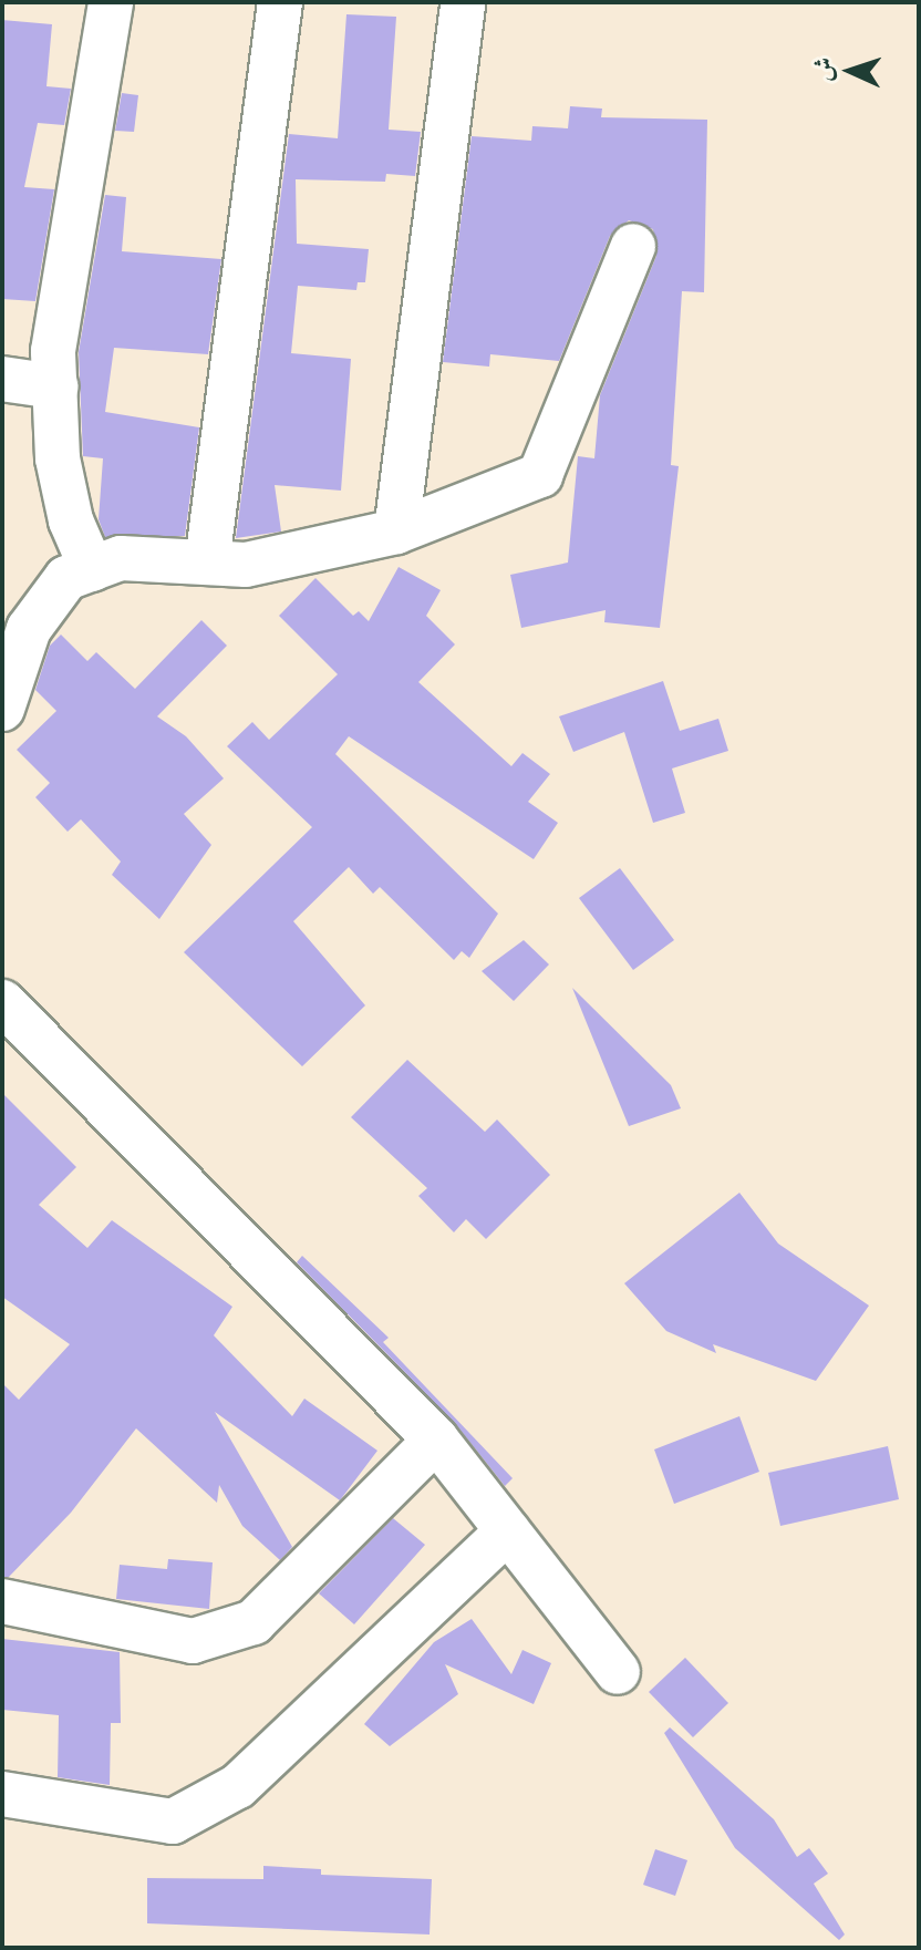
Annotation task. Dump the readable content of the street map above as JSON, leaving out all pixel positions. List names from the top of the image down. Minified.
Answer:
{"north":"left"}
